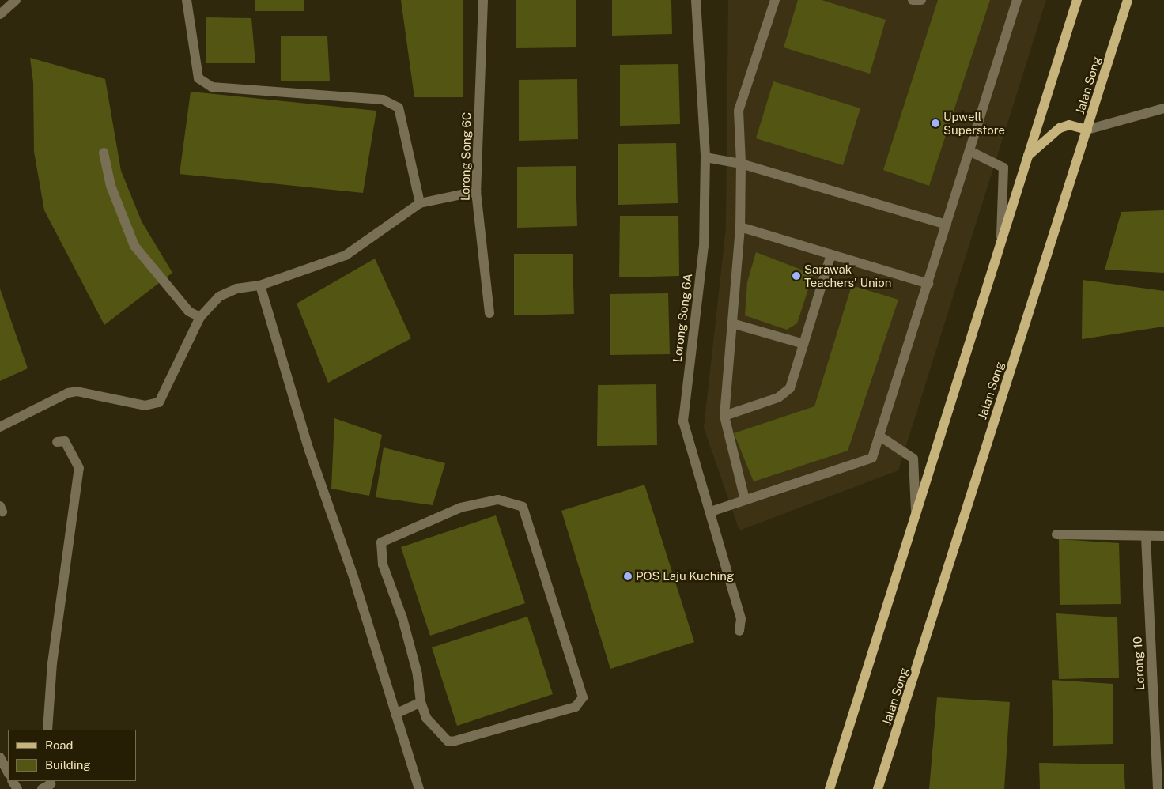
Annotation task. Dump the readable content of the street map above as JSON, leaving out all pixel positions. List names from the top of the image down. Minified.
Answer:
{"streets":{"main road":["Jalan Song"],"street":["Lorong Song 6C","Lorong Song 6A","Lorong 10"]},"places":["Upwell Superstore","Sarawak Teachers' Union","POS Laju Kuching"],"legend":["Road","Building"]}
